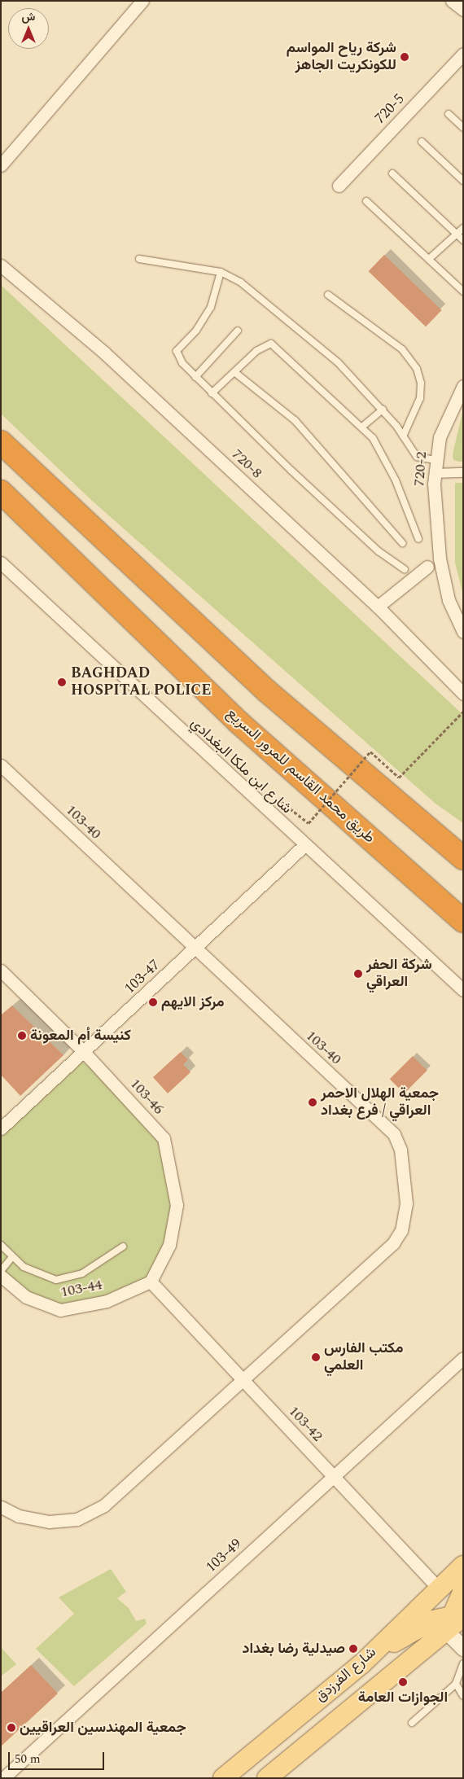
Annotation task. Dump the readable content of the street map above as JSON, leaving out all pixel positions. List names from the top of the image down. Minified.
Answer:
{"streets":{"highway":["طريق محمد القاسم للمرور السريع"],"main road":["شارع الفرزدق"],"street":["720-5","720-8","720-2","شارع ابن ملكا البغدادي","103-40","103-47","103-46","103-44","103-42","103-49"]},"crossings":[["شارع ابن ملكا البغدادي","103-47"],["103-40","103-47"],["103-40","103-42"],["103-47","103-46"],["103-46","103-44"],["103-46","103-42"],["103-44","103-42"],["103-42","103-49"],["103-42","شارع الفرزدق"]],"places":["شركة رياح المواسم للكونكريت الجاهز","BAGHDAD HOSPITAL POLICE","شركة الحفر العراقي","مركز الايهم","كنيسة أم المعونة","جمعية الهلال الاحمر العراقي / فرع بغداد","مكتب الفارس العلمي","صيدلية رضا بغداد","الجوازات العامة","جمعية المهندسين العراقيين"],"scale_bar":"50 m","north":"top"}
